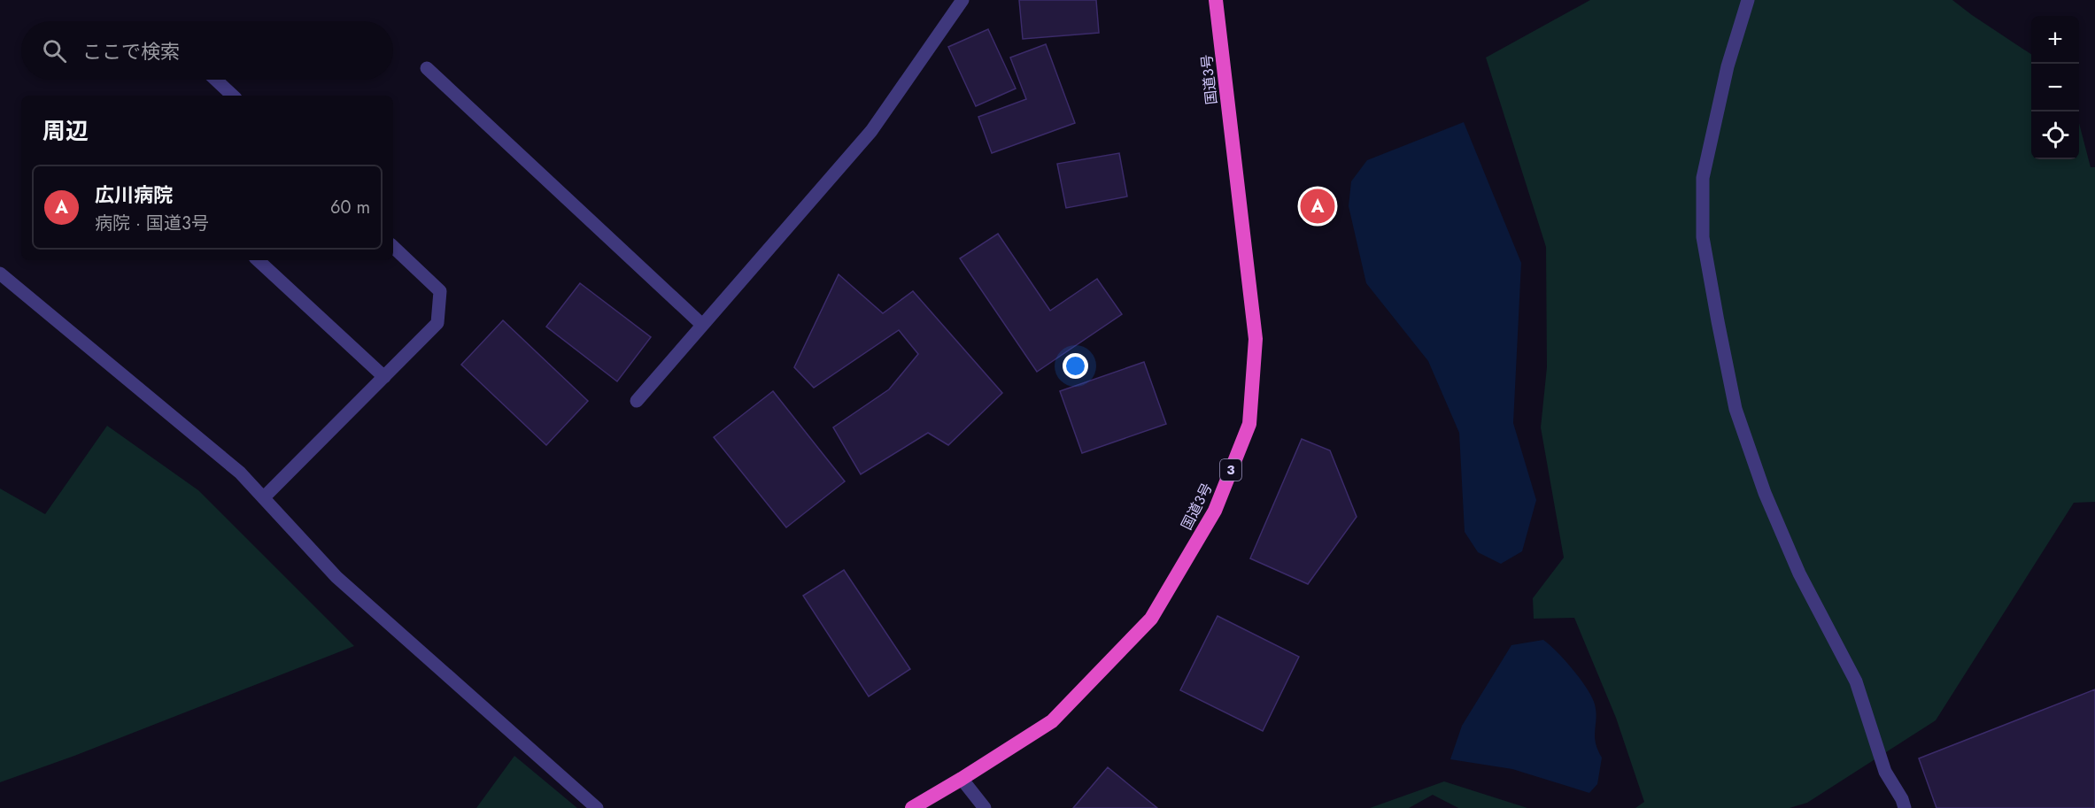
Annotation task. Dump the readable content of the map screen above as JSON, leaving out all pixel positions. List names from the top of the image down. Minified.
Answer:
{"streets":{"highway":["国道3号","3"]},"page":{"map_buttons":["+","−"],"search":"ここで検索","heading":"周辺","list":[{"mark":"A","name":"広川病院","note":"病院 · 国道3号","value":"60 m"}],"pins":"A"}}
